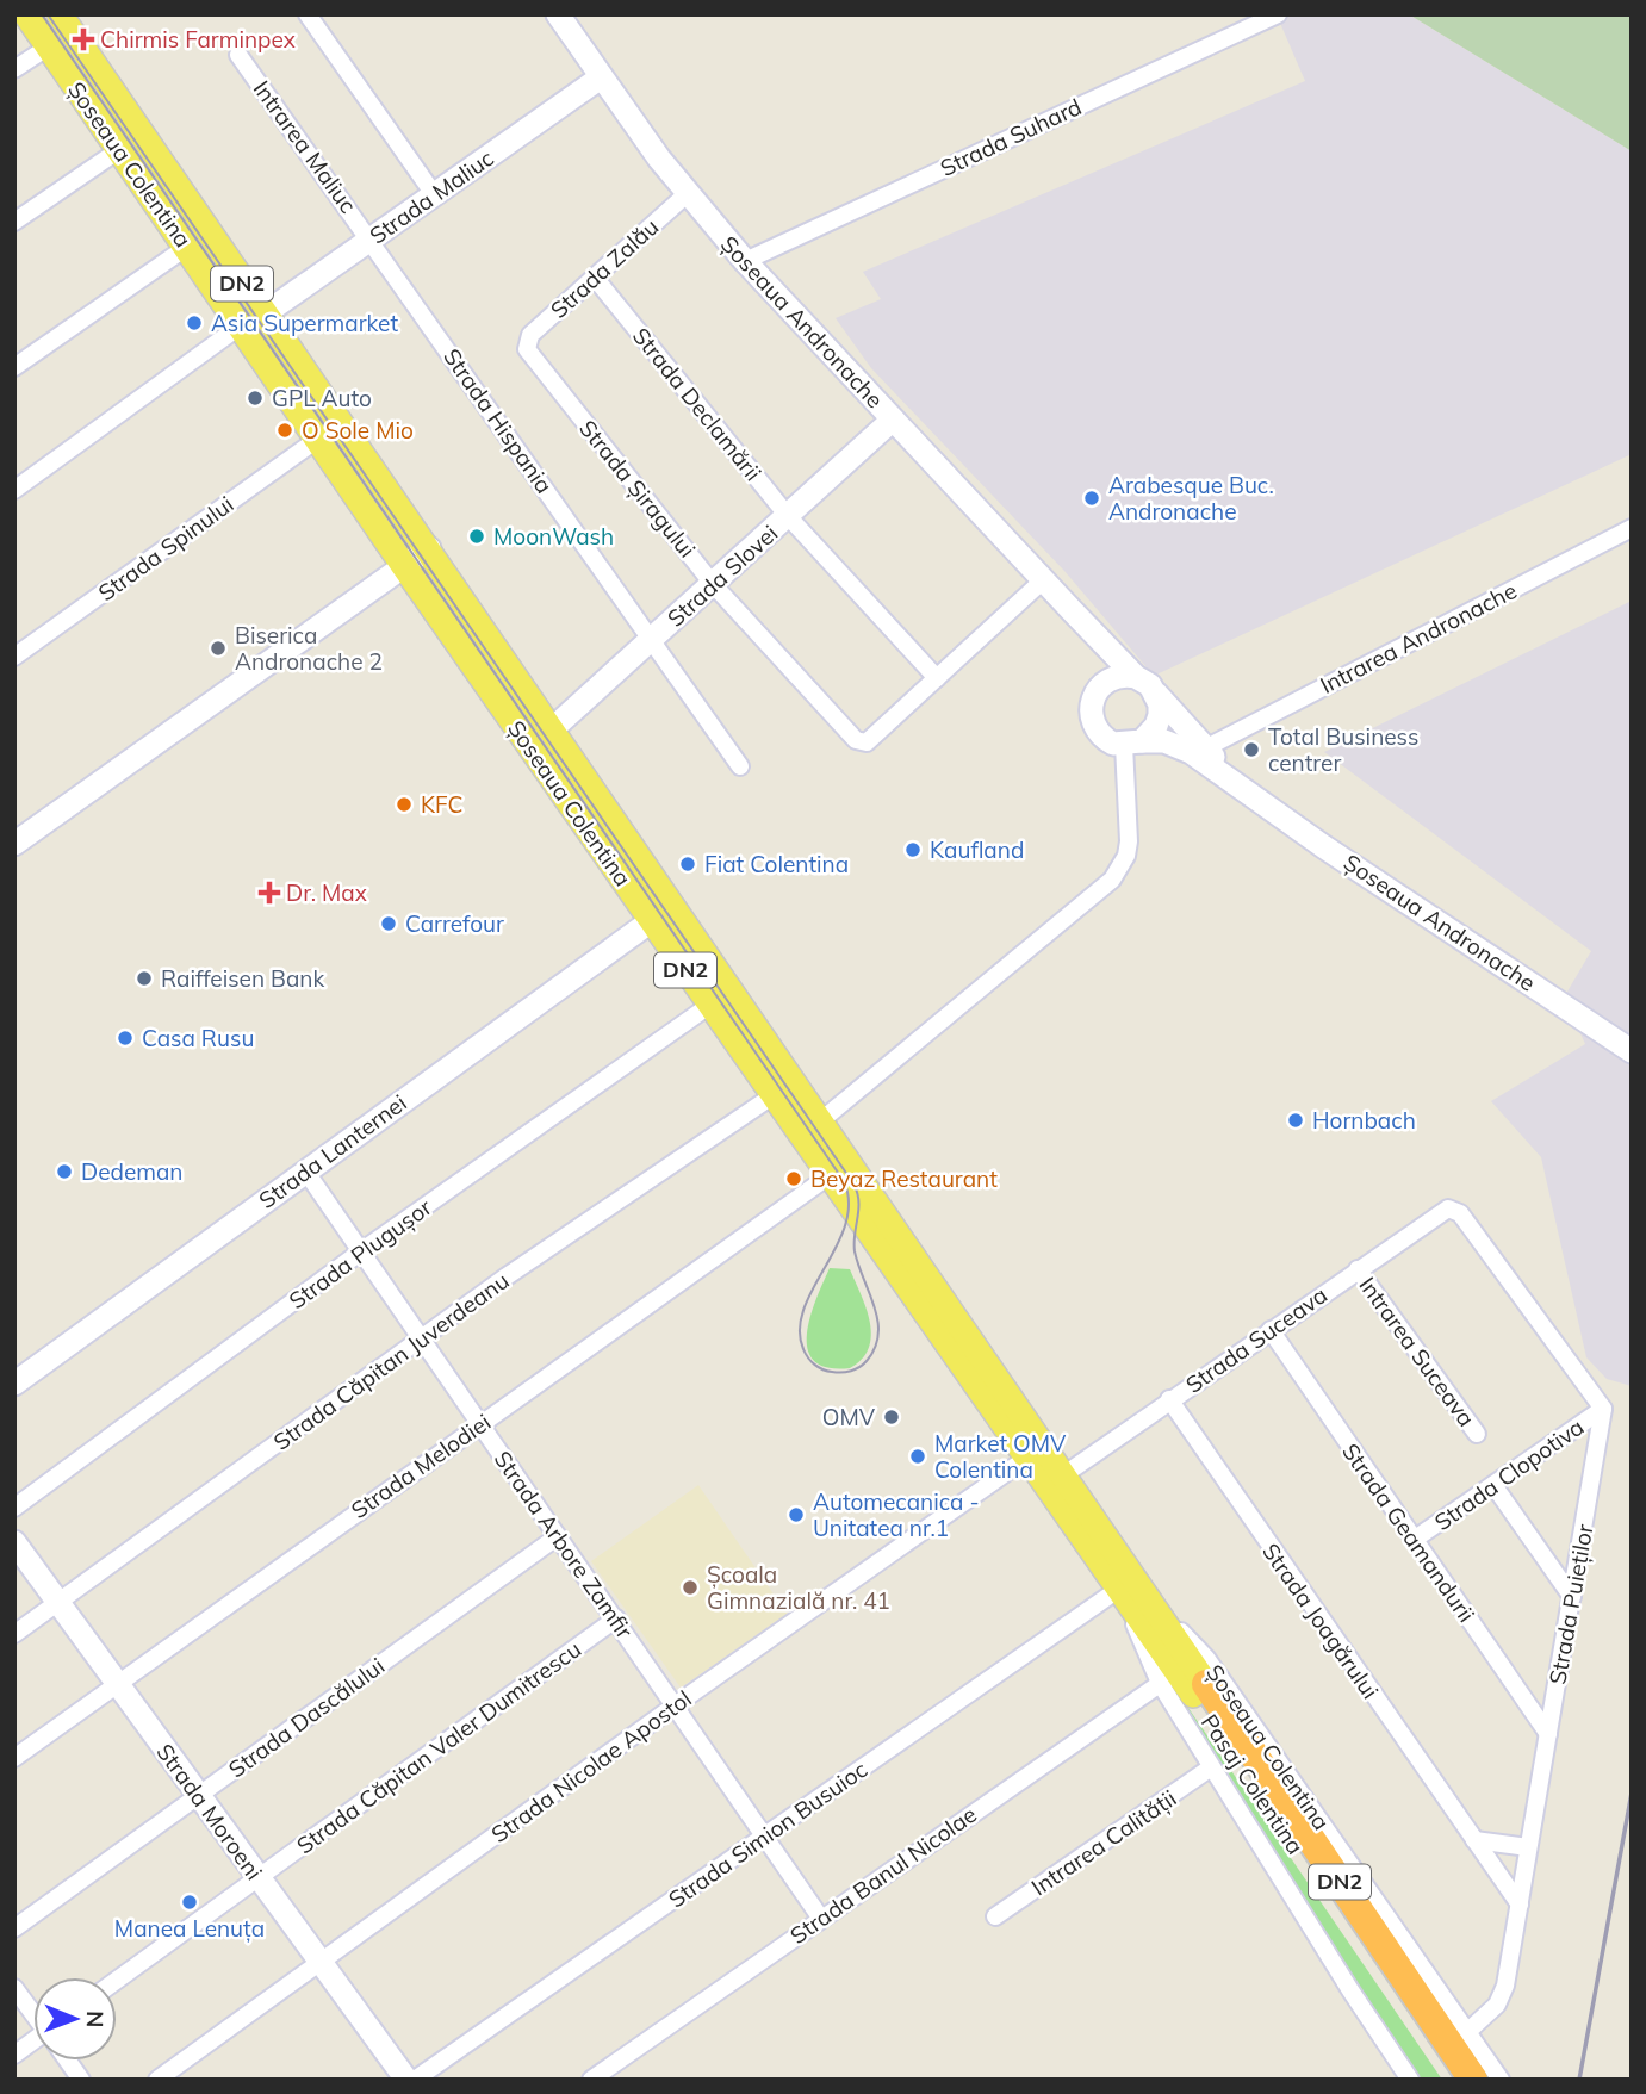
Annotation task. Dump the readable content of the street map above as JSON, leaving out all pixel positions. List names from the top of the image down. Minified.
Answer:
{"streets":{"highway":["DN2","Pasaj Colentina"],"main road":["Șoseaua Colentina"],"street":["Strada Suhard","Intrarea Maliuc","Strada Maliuc","Strada Zalău","Șoseaua Andronache","Strada Declamării","Strada Hispania","Strada Șiragului","Strada Spinului","Strada Slovei","Intrarea Andronache","Strada Lanternei","Strada Plugușor","Strada Suceava","Intrarea Suceava","Strada Căpitan Juverdeanu","Strada Melodiei","Strada Clopotiva","Strada Geamandurii","Strada Arbore Zamfir","Strada Puieților","Strada Joagărului","Strada Dascălului","Strada Căpitan Valer Dumitrescu","Strada Nicolae Apostol","Strada Moroeni","Strada Simion Busuioc","Intrarea Calității","Strada Banul Nicolae"]},"crossings":[["Strada Suhard","Șoseaua Andronache"],["Intrarea Maliuc","Strada Maliuc"],["Intrarea Maliuc","Strada Hispania"],["Șoseaua Colentina","Strada Maliuc"],["Șoseaua Colentina","Strada Spinului"],["Șoseaua Colentina","Strada Slovei"],["Șoseaua Colentina","Strada Lanternei"],["Șoseaua Colentina","Strada Plugușor"],["Șoseaua Colentina","Strada Suceava"],["Șoseaua Colentina","Strada Căpitan Juverdeanu"],["Șoseaua Colentina","Strada Melodiei"],["Șoseaua Colentina","Strada Puieților"],["Șoseaua Colentina","Strada Nicolae Apostol"],["Șoseaua Colentina","Pasaj Colentina"],["Șoseaua Colentina","Strada Simion Busuioc"],["Șoseaua Colentina","Intrarea Calității"],["Șoseaua Colentina","Strada Banul Nicolae"],["Strada Maliuc","Șoseaua Andronache"],["Strada Maliuc","Strada Hispania"],["Strada Zalău","Șoseaua Andronache"],["Strada Zalău","Strada Declamării"],["Strada Zalău","Strada Șiragului"],["Șoseaua Andronache","Strada Șiragului"],["Șoseaua Andronache","Strada Slovei"],["Șoseaua Andronache","Intrarea Andronache"],["Strada Declamării","Strada Șiragului"],["Strada Declamării","Strada Slovei"],["Strada Hispania","Strada Slovei"],["Strada Șiragului","Strada Slovei"],["Strada Lanternei","Strada Arbore Zamfir"],["Strada Plugușor","Strada Arbore Zamfir"],["Strada Suceava","Intrarea Suceava"],["Strada Suceava","Strada Clopotiva"],["Strada Suceava","Strada Geamandurii"],["Strada Suceava","Strada Puieților"],["Strada Suceava","Strada Joagărului"],["Strada Căpitan Juverdeanu","Strada Arbore Zamfir"],["Strada Căpitan Juverdeanu","Strada Moroeni"],["Strada Melodiei","Strada Arbore Zamfir"],["Strada Melodiei","Strada Moroeni"],["Strada Clopotiva","Strada Geamandurii"],["Strada Clopotiva","Strada Puieților"],["Strada Geamandurii","Strada Puieților"],["Strada Arbore Zamfir","Strada Dascălului"],["Strada Arbore Zamfir","Strada Căpitan Valer Dumitrescu"],["Strada Arbore Zamfir","Strada Nicolae Apostol"],["Strada Arbore Zamfir","Strada Simion Busuioc"],["Strada Arbore Zamfir","Strada Banul Nicolae"],["Strada Puieților","Strada Joagărului"],["Strada Dascălului","Strada Moroeni"],["Strada Căpitan Valer Dumitrescu","Strada Moroeni"],["Strada Nicolae Apostol","Strada Moroeni"],["Pasaj Colentina","Strada Banul Nicolae"]],"places":{"health":["Chirmis Farminpex","Dr. Max"],"other":["Asia Supermarket","GPL Auto","O Sole Mio","Arabesque Buc. Andronache","MoonWash","Biserica Andronache 2","Total Business centrer","KFC","Kaufland","Fiat Colentina","Carrefour","Raiffeisen Bank","Casa Rusu","Hornbach","Dedeman","Beyaz Restaurant","OMV","Market OMV Colentina","Automecanica - Unitatea nr.1","Școala Gimnazială nr. 41","Manea Lenuța"]},"north":"right"}
